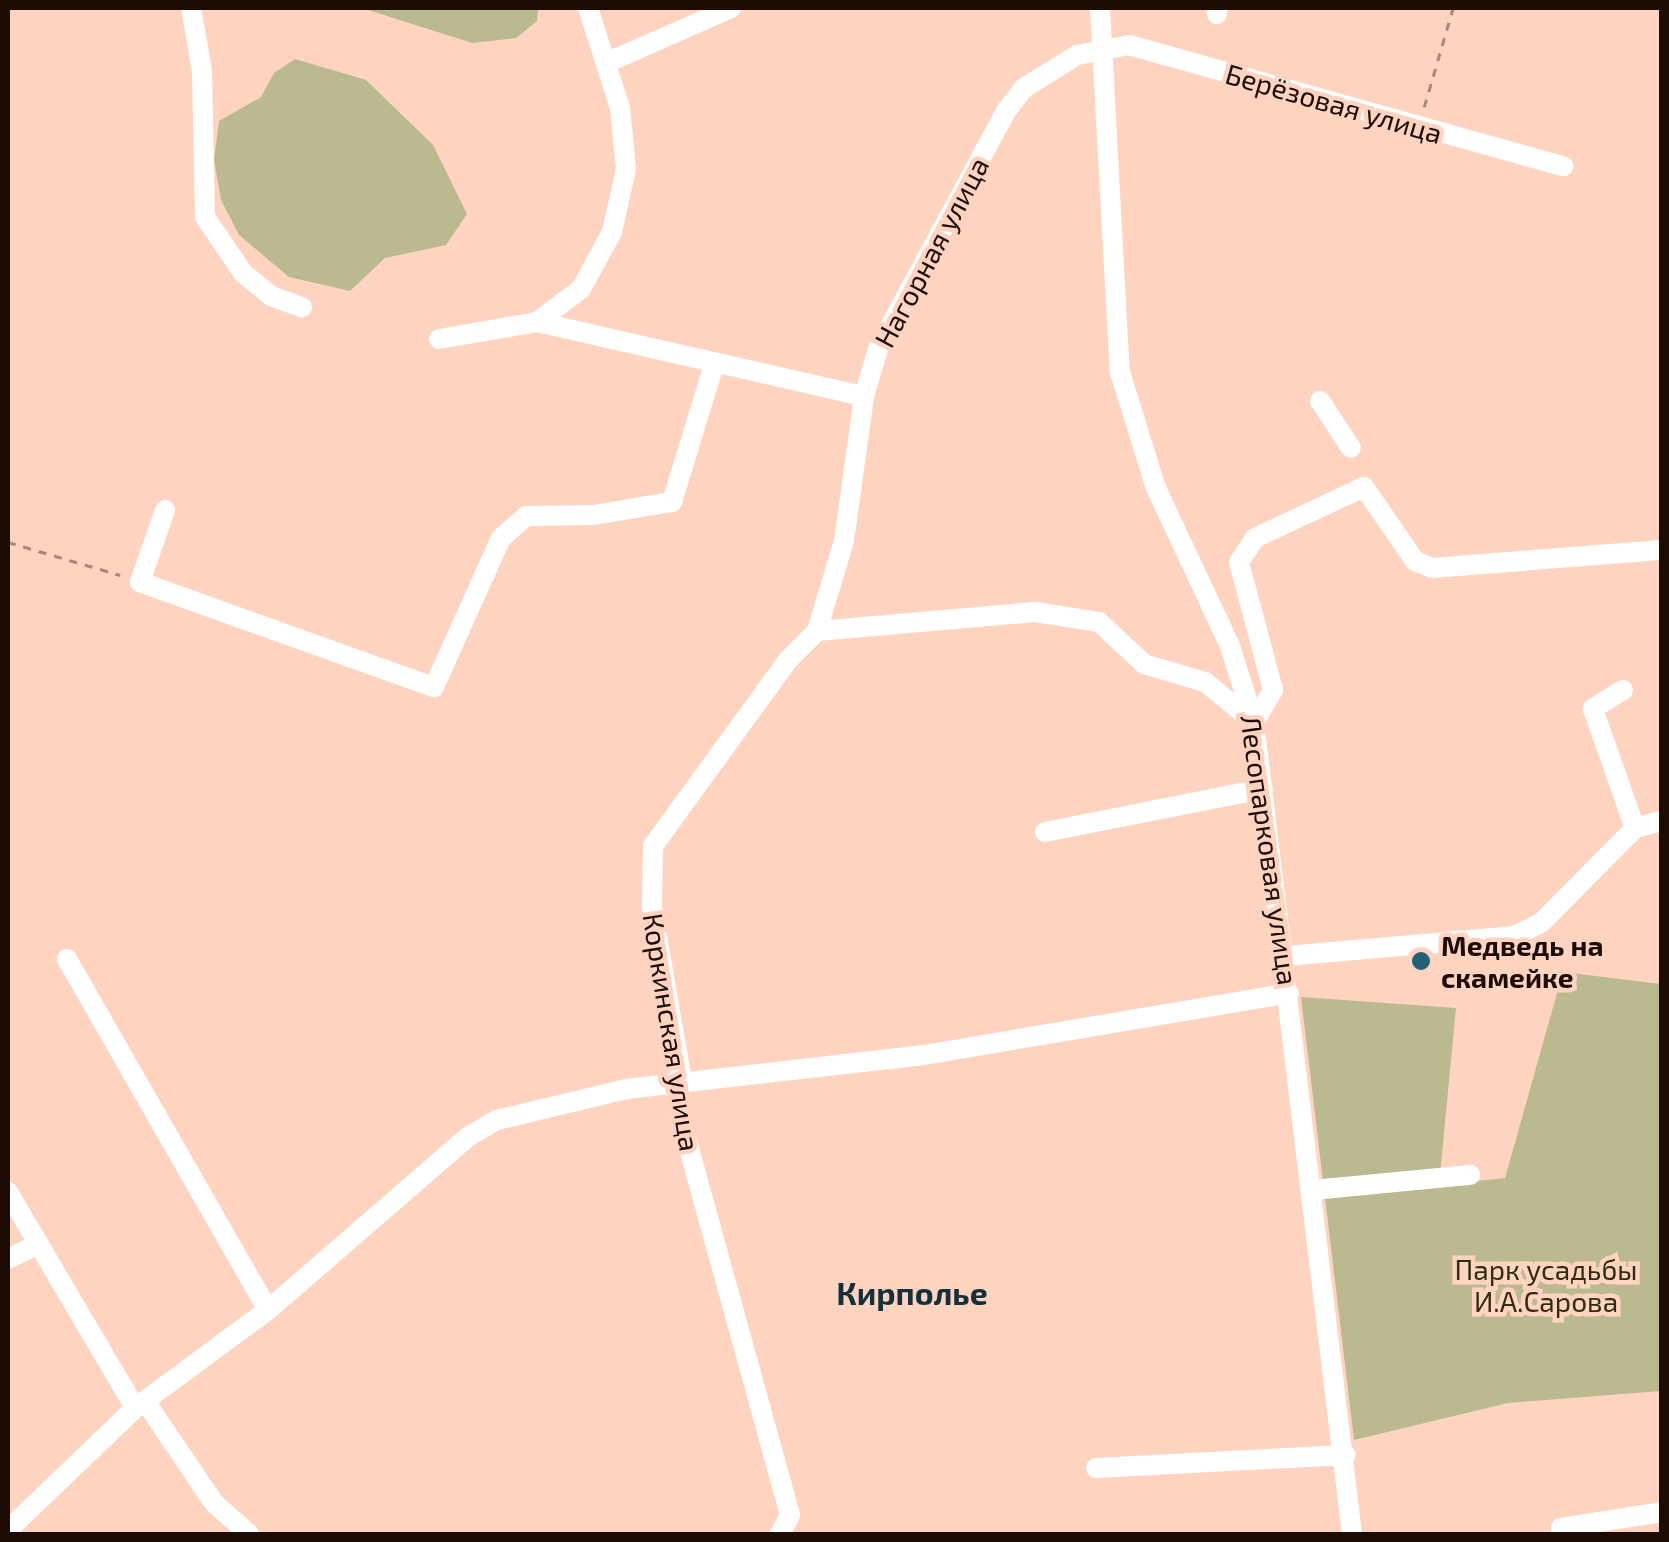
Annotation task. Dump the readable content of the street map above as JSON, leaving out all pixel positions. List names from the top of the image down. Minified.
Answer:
{"streets":{"street":["Берёзовая улица","Нагорная улица","Лесопарковая улица","Коркинская улица"]},"crossings":[["Берёзовая улица","Нагорная улица"],["Берёзовая улица","Лесопарковая улица"],["Нагорная улица","Лесопарковая улица"],["Нагорная улица","Коркинская улица"]],"districts":["Кирполье"],"parks":["Парк усадьбы И.А.Сарова"],"places":["Медведь на скамейке"]}
